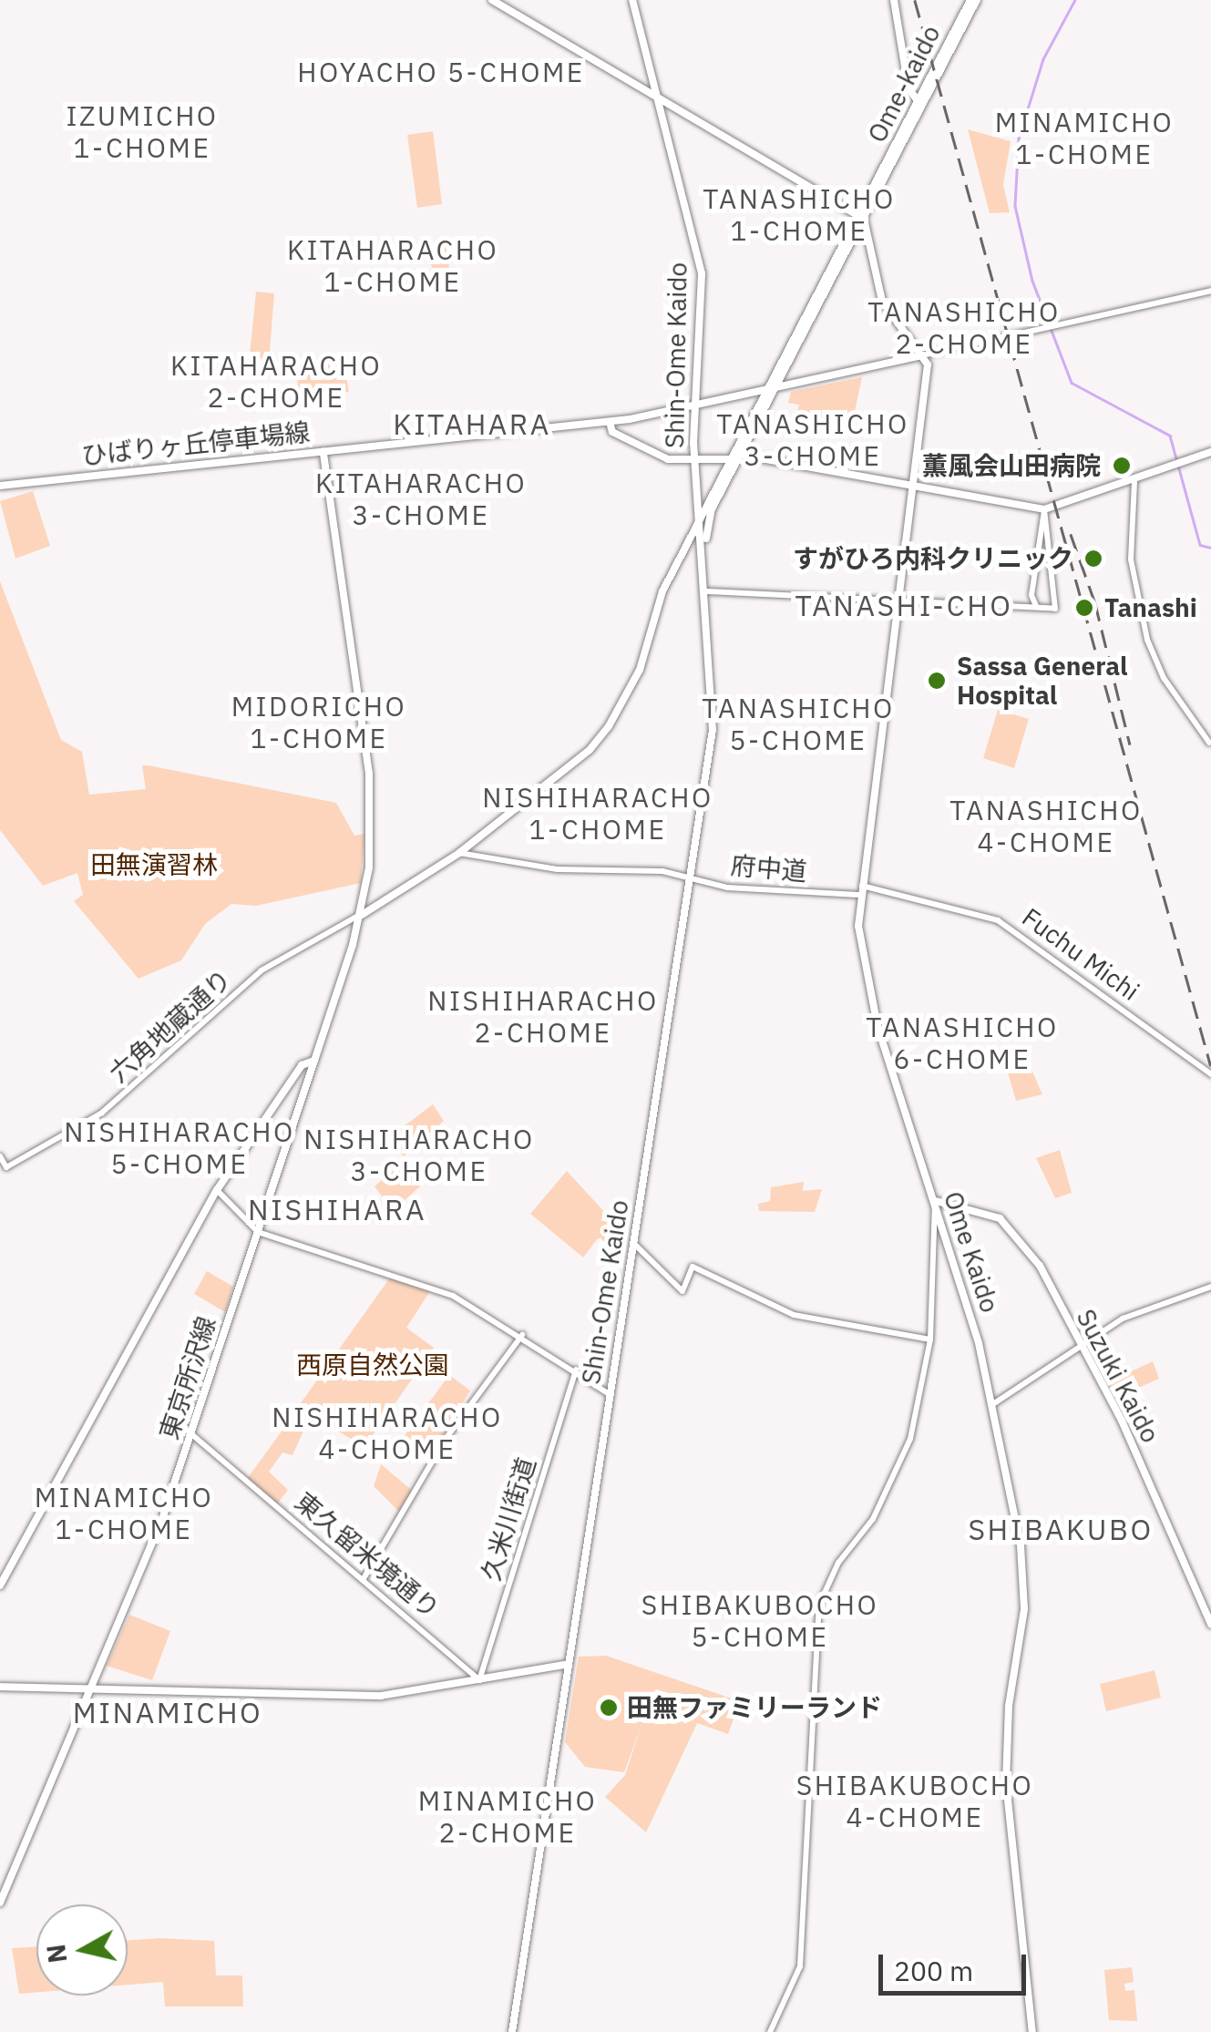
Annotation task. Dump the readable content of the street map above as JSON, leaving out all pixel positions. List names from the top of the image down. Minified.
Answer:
{"streets":{"main road":["Ome-kaido","Shin-Ome Kaido","ひばりヶ丘停車場線","Ome Kaido","Suzuki Kaido","東京所沢線"],"street":["府中道","Fuchu Michi","六角地蔵通り","久米川街道","東久留米境通り"]},"crossings":[["Shin-Ome Kaido","ひばりヶ丘停車場線"],["Shin-Ome Kaido","府中道"],["府中道","Fuchu Michi"],["府中道","Ome Kaido"],["Fuchu Michi","Ome Kaido"],["六角地蔵通り","東京所沢線"],["Ome Kaido","Suzuki Kaido"],["東京所沢線","東久留米境通り"],["久米川街道","東久留米境通り"]],"districts":["HOYACHO 5-CHOME","IZUMICHO 1-CHOME","MINAMICHO 1-CHOME","TANASHICHO 1-CHOME","KITAHARACHO 1-CHOME","TANASHICHO 2-CHOME","KITAHARACHO 2-CHOME","KITAHARA","TANASHICHO 3-CHOME","KITAHARACHO 3-CHOME","TANASHI-CHO","MIDORICHO 1-CHOME","TANASHICHO 5-CHOME","NISHIHARACHO 1-CHOME","TANASHICHO 4-CHOME","NISHIHARACHO 2-CHOME","TANASHICHO 6-CHOME","NISHIHARACHO 5-CHOME","NISHIHARACHO 3-CHOME","NISHIHARA","NISHIHARACHO 4-CHOME","MINAMICHO 1-CHOME","SHIBAKUBO","SHIBAKUBOCHO 5-CHOME","MINAMICHO","SHIBAKUBOCHO 4-CHOME","MINAMICHO 2-CHOME"],"parks":["田無演習林","西原自然公園"],"places":["薫風会山田病院","すがひろ内科クリニック","Tanashi","Sassa General Hospital","田無ファミリーランド"],"scale_bar":"200 m","north":"left"}
